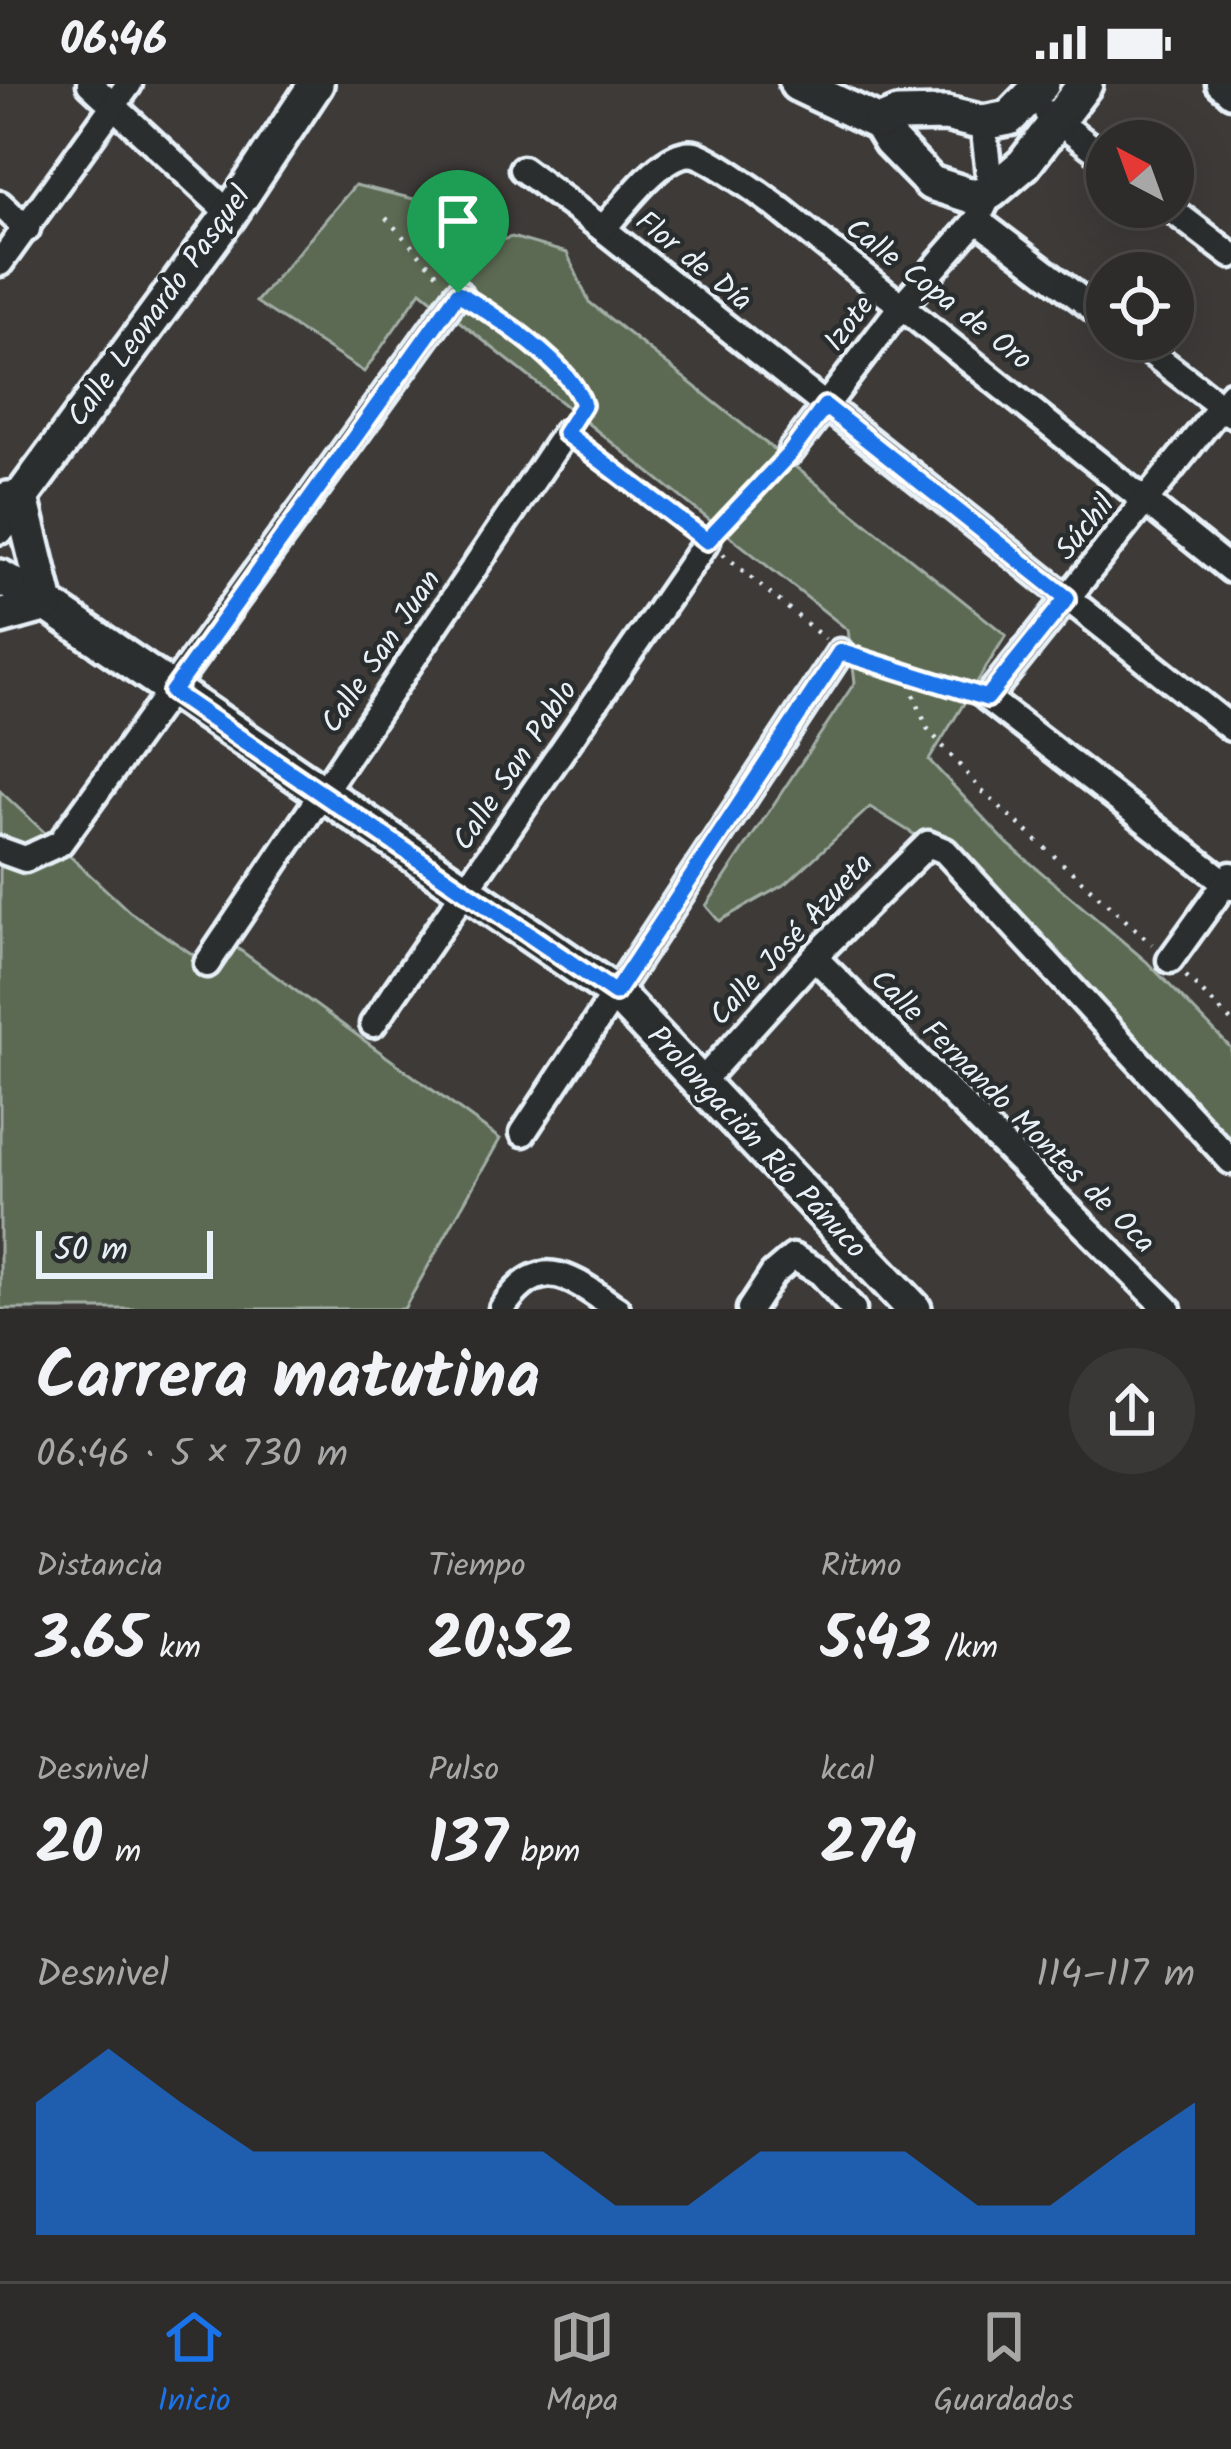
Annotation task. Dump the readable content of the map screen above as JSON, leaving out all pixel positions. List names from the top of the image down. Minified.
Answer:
{"streets":{"street":["Flor de Día","Calle Copa de Oro","Calle Leonardo Pasquel","Izote","Súchil","Calle San Juan","Calle San Pablo","Calle José Azueta","Calle Fernando Montes de Oca","Prolongación Río Pánuco"]},"crossings":[["Flor de Día","Calle Copa de Oro"],["Flor de Día","Izote"],["Flor de Día","Súchil"],["Calle Copa de Oro","Izote"],["Calle Copa de Oro","Súchil"],["Calle San Juan","Prolongación Río Pánuco"],["Calle San Pablo","Prolongación Río Pánuco"],["Calle José Azueta","Calle Fernando Montes de Oca"],["Calle José Azueta","Prolongación Río Pánuco"]],"scale_bar":"50 m","north":"top left","page":{"status":"06:46","scale":"50 m","heading":["Carrera matutina","06:46 · 5 × 730 m"],"stats":[["Distancia","3.65 km"],["Tiempo","20:52"],["Ritmo","5:43 /km"],["Desnivel","20 m"],["Pulso","137 bpm"],["kcal","274"]],"chart":["Desnivel","114–117 m"],"tabs":["Inicio","Mapa","Guardados"]}}
